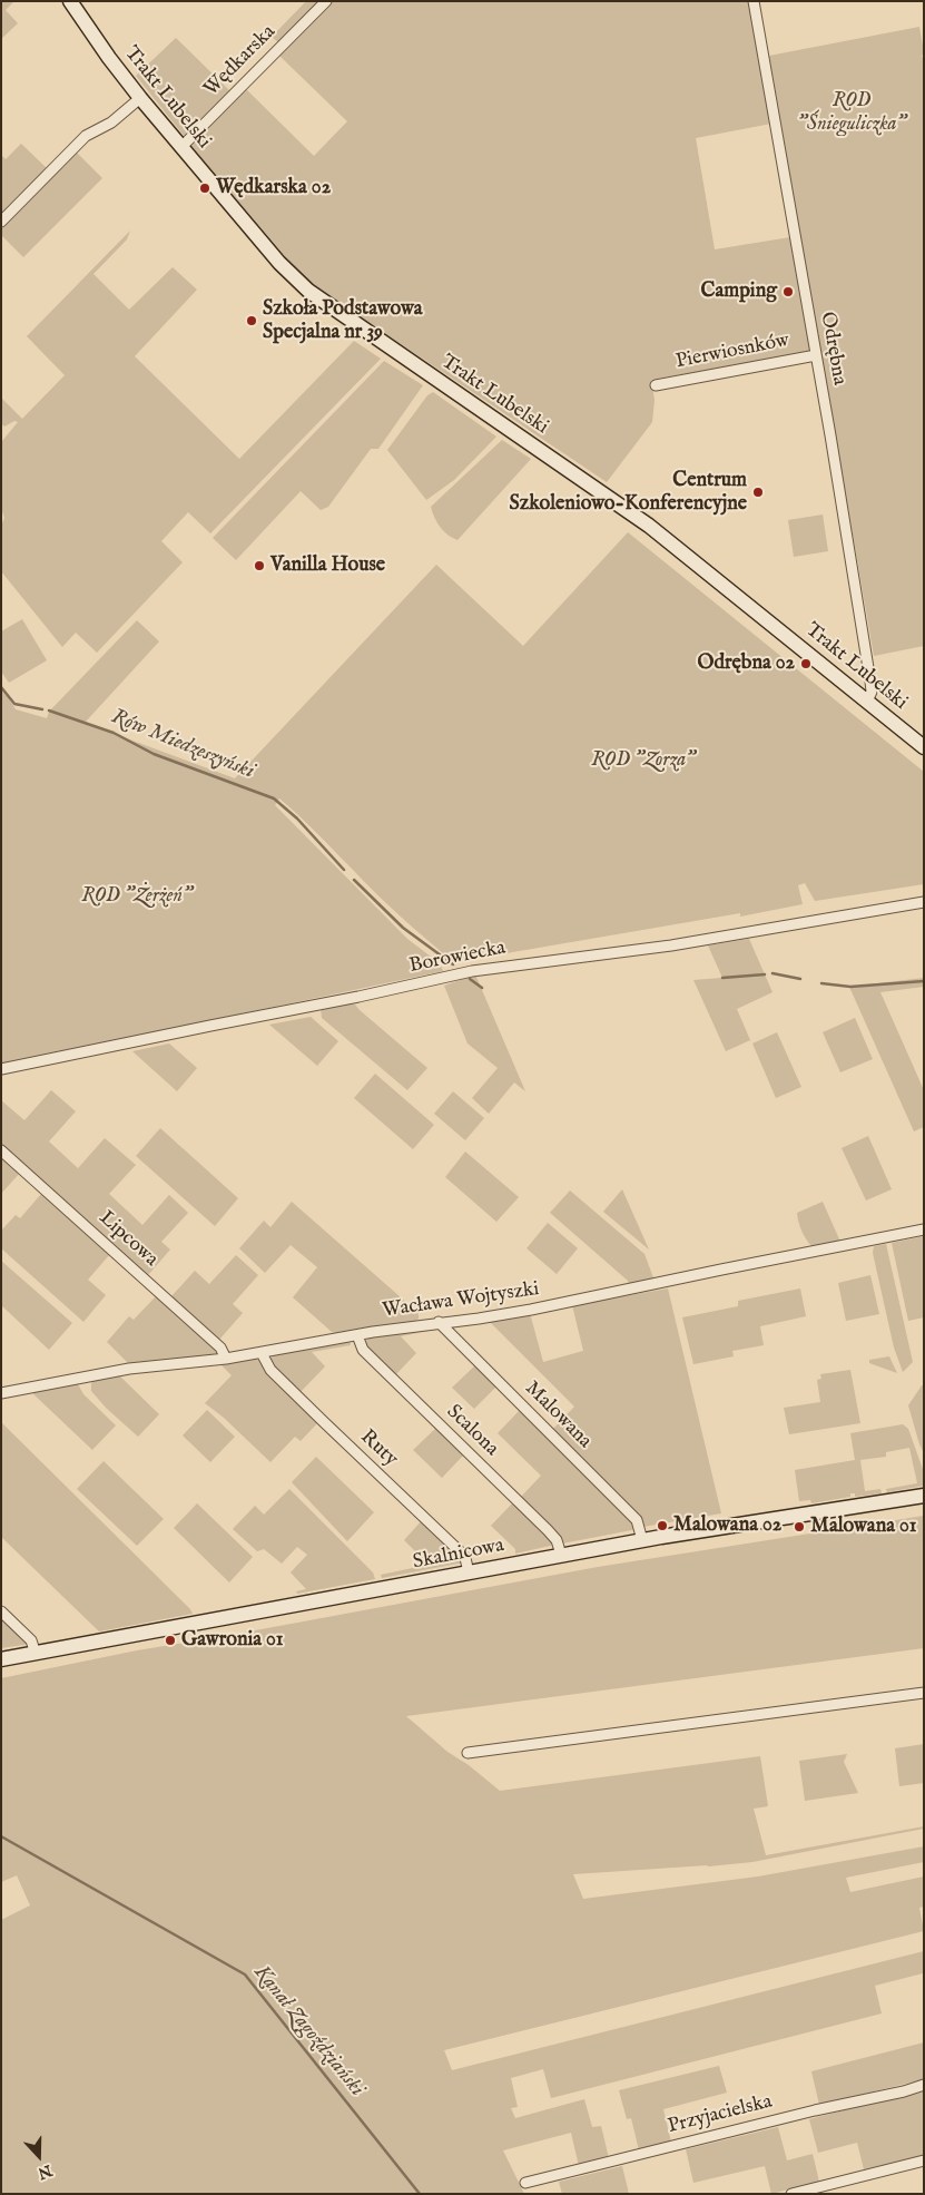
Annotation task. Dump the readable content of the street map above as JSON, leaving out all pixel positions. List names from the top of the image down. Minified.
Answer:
{"streets":{"street":["Wędkarska","Trakt Lubelski","Odrębna","Pierwiosnków","Borowiecka","Lipcowa","Wacława Wojtyszki","Malowana","Scalona","Ruty","Skalnicowa","Przyjacielska"]},"crossings":[["Wędkarska","Trakt Lubelski"],["Trakt Lubelski","Odrębna"],["Odrębna","Pierwiosnków"],["Lipcowa","Wacława Wojtyszki"],["Wacława Wojtyszki","Malowana"],["Wacława Wojtyszki","Scalona"],["Wacława Wojtyszki","Ruty"],["Malowana","Skalnicowa"],["Scalona","Skalnicowa"],["Ruty","Skalnicowa"]],"water":["Rów Miedzeszyński","Kanał Zagoździański"],"parks":["ROD \"Śnieguliczka\"","ROD \"Zorza\"","ROD \"Żerżeń\""],"places":["Wędkarska 02","Camping","Szkoła Podstawowa Specjalna nr 39","Centrum Szkoleniowo-Konferencyjne","Vanilla House","Odrębna 02","Malowana 02","Malowana 01","Gawronia 01"],"north":"bottom"}
